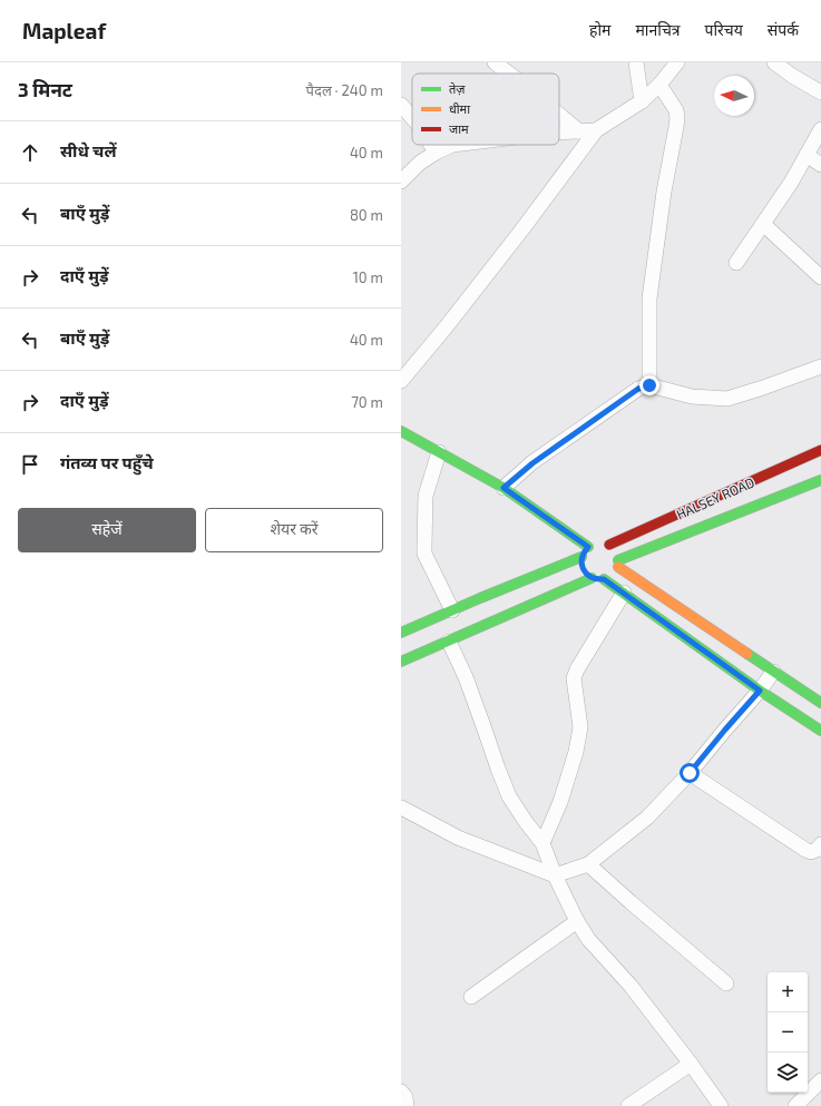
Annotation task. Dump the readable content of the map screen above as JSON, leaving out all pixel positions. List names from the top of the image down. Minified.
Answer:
{"streets":{"street":["HALSEY ROAD"]},"legend":["तेज़","धीमा","जाम"],"north":"left","page":{"header":"Mapleaf","nav":["होम","मानचित्र","परिचय","संपर्क"],"heading":["3 मिनट","पैदल · 240 m"],"list":[["सीधे चलें","40 m"],["बाएँ मुड़ें","80 m"],["दाएँ मुड़ें","10 m"],["बाएँ मुड़ें","40 m"],["दाएँ मुड़ें","70 m"],"गंतव्य पर पहुँचे"],"buttons":["सहेजें","शेयर करें"],"map_buttons":["+","−"]}}
